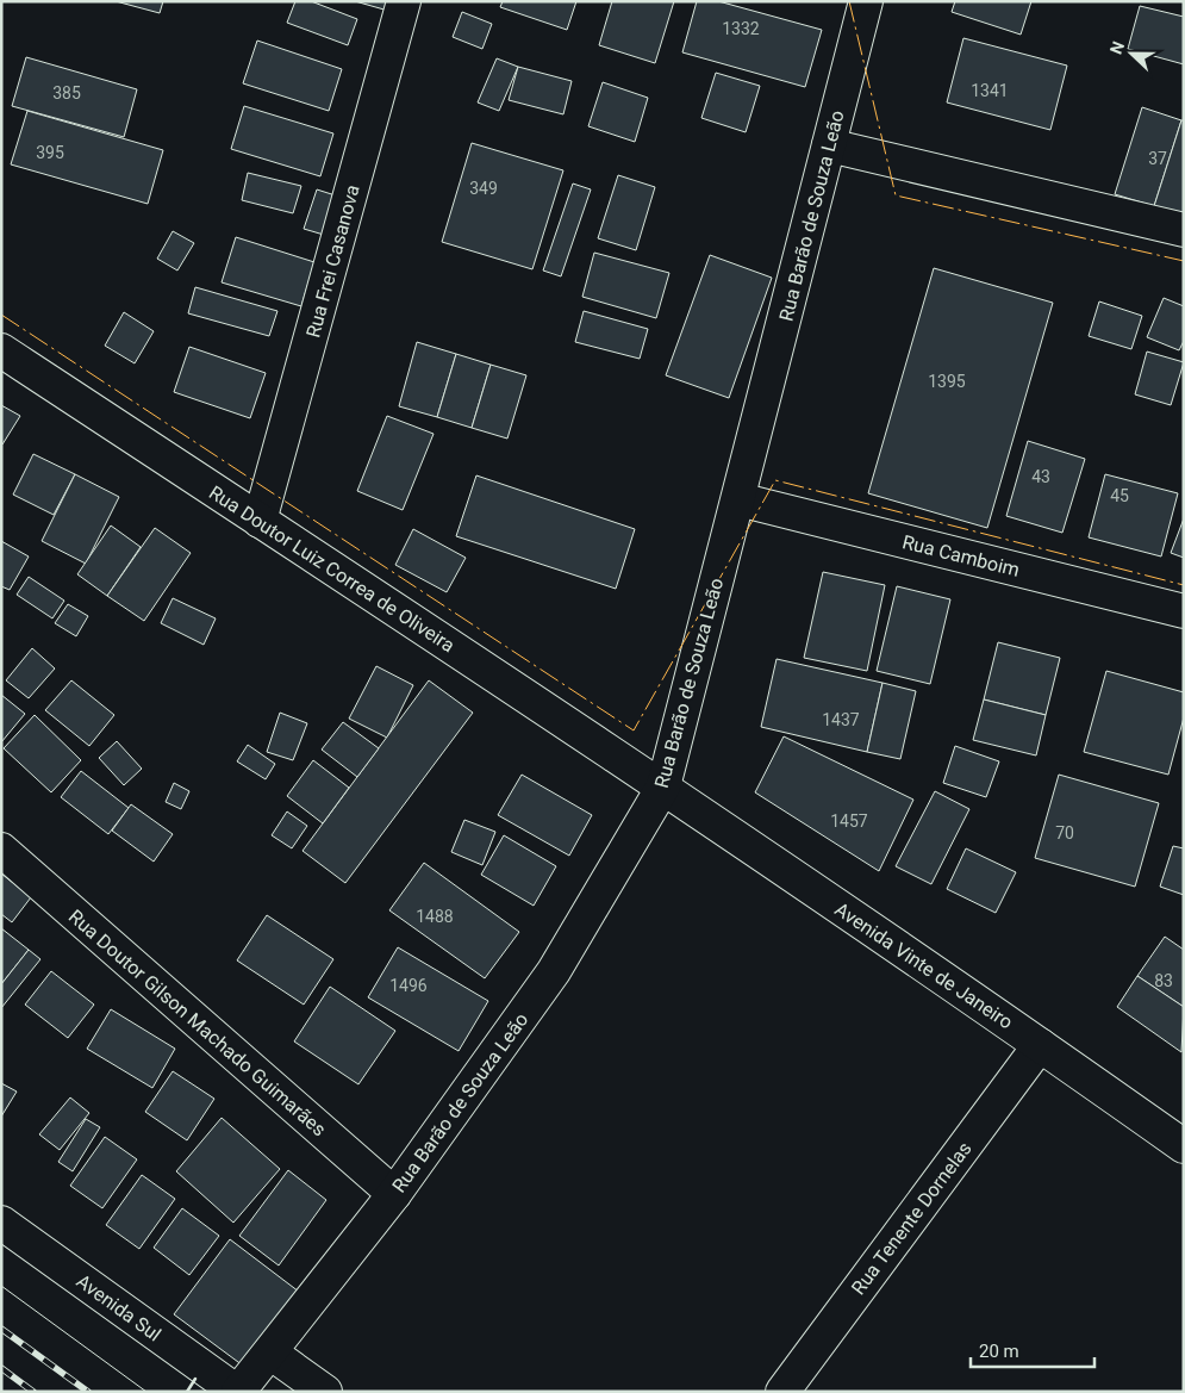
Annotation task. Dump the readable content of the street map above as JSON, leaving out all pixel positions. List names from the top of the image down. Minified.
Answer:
{"streets":{"street":["Rua Barão de Souza Leão","Rua Frei Casanova","Rua Camboim","Rua Doutor Luiz Correa de Oliveira","Avenida Vinte de Janeiro","Rua Doutor Gilson Machado Guimarães","Rua Tenente Dornelas","Avenida Sul"]},"crossings":[["Rua Barão de Souza Leão","Rua Camboim"],["Rua Barão de Souza Leão","Rua Doutor Luiz Correa de Oliveira"],["Rua Barão de Souza Leão","Avenida Vinte de Janeiro"],["Rua Barão de Souza Leão","Rua Doutor Gilson Machado Guimarães"],["Rua Barão de Souza Leão","Avenida Sul"],["Rua Frei Casanova","Rua Doutor Luiz Correa de Oliveira"],["Rua Doutor Luiz Correa de Oliveira","Avenida Vinte de Janeiro"],["Avenida Vinte de Janeiro","Rua Tenente Dornelas"]],"house_numbers":["1332","1341","385","395","37","349","1395","43","45","1437","1457","70","1488","83","1496"],"scale_bar":"20 m","north":"left"}
